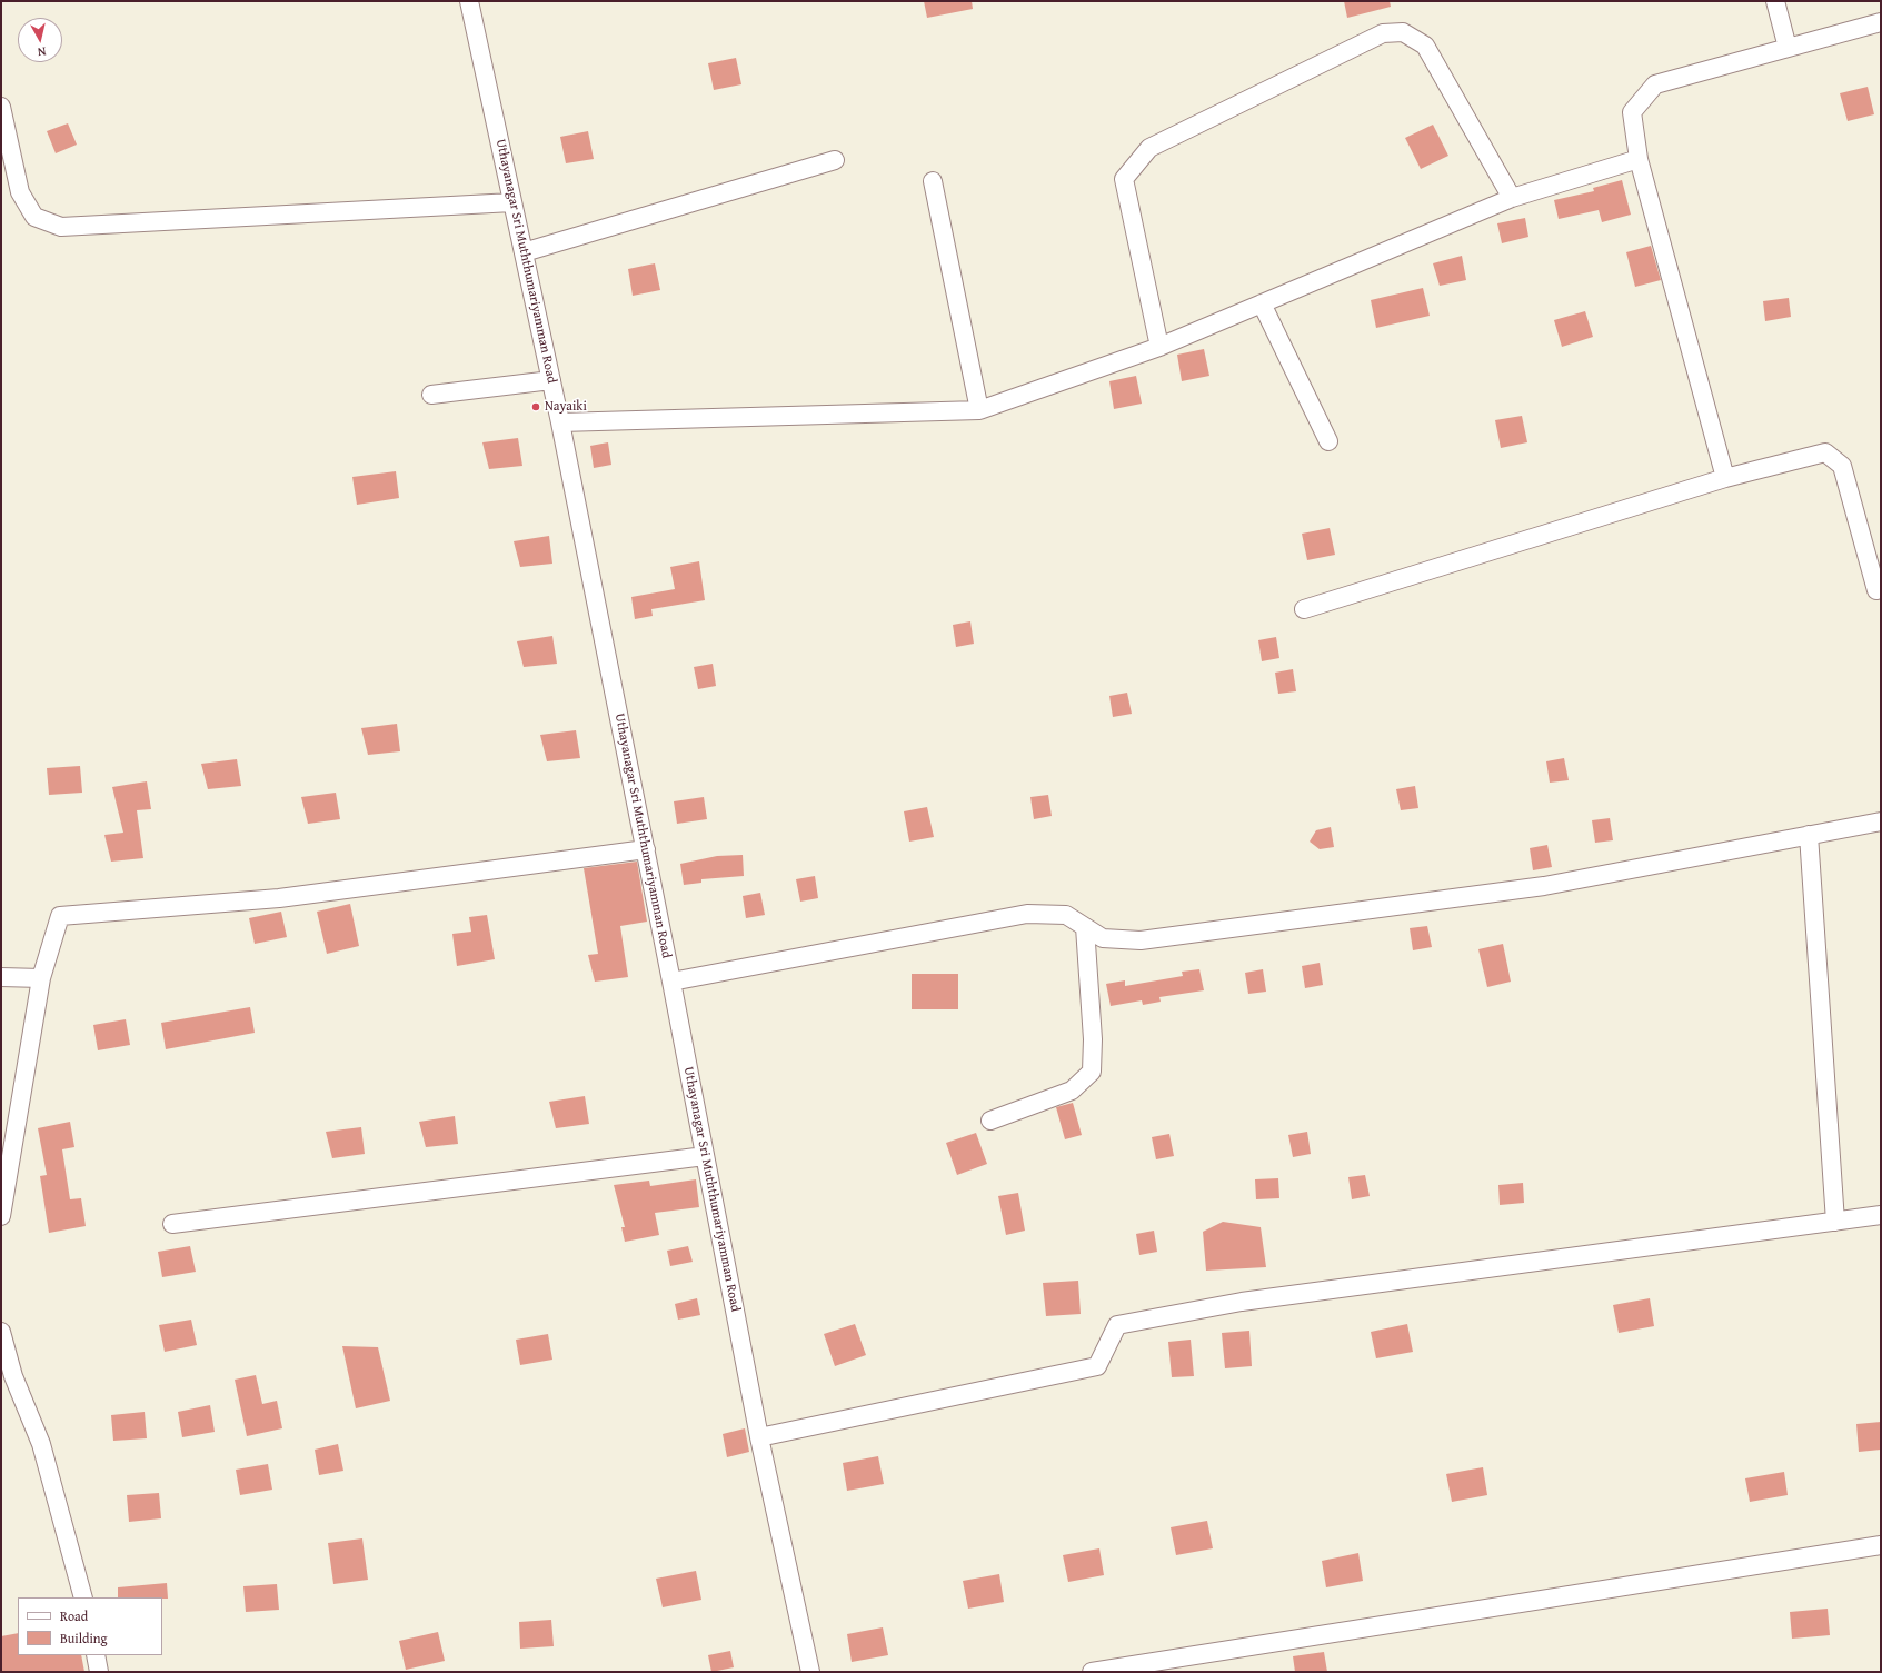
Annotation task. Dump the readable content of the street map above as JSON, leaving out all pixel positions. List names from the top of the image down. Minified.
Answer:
{"streets":{"street":["Uthayanagar Sri Muththumariyamman Road"]},"places":["Nayaiki"],"legend":["Road","Building"],"north":"bottom"}
